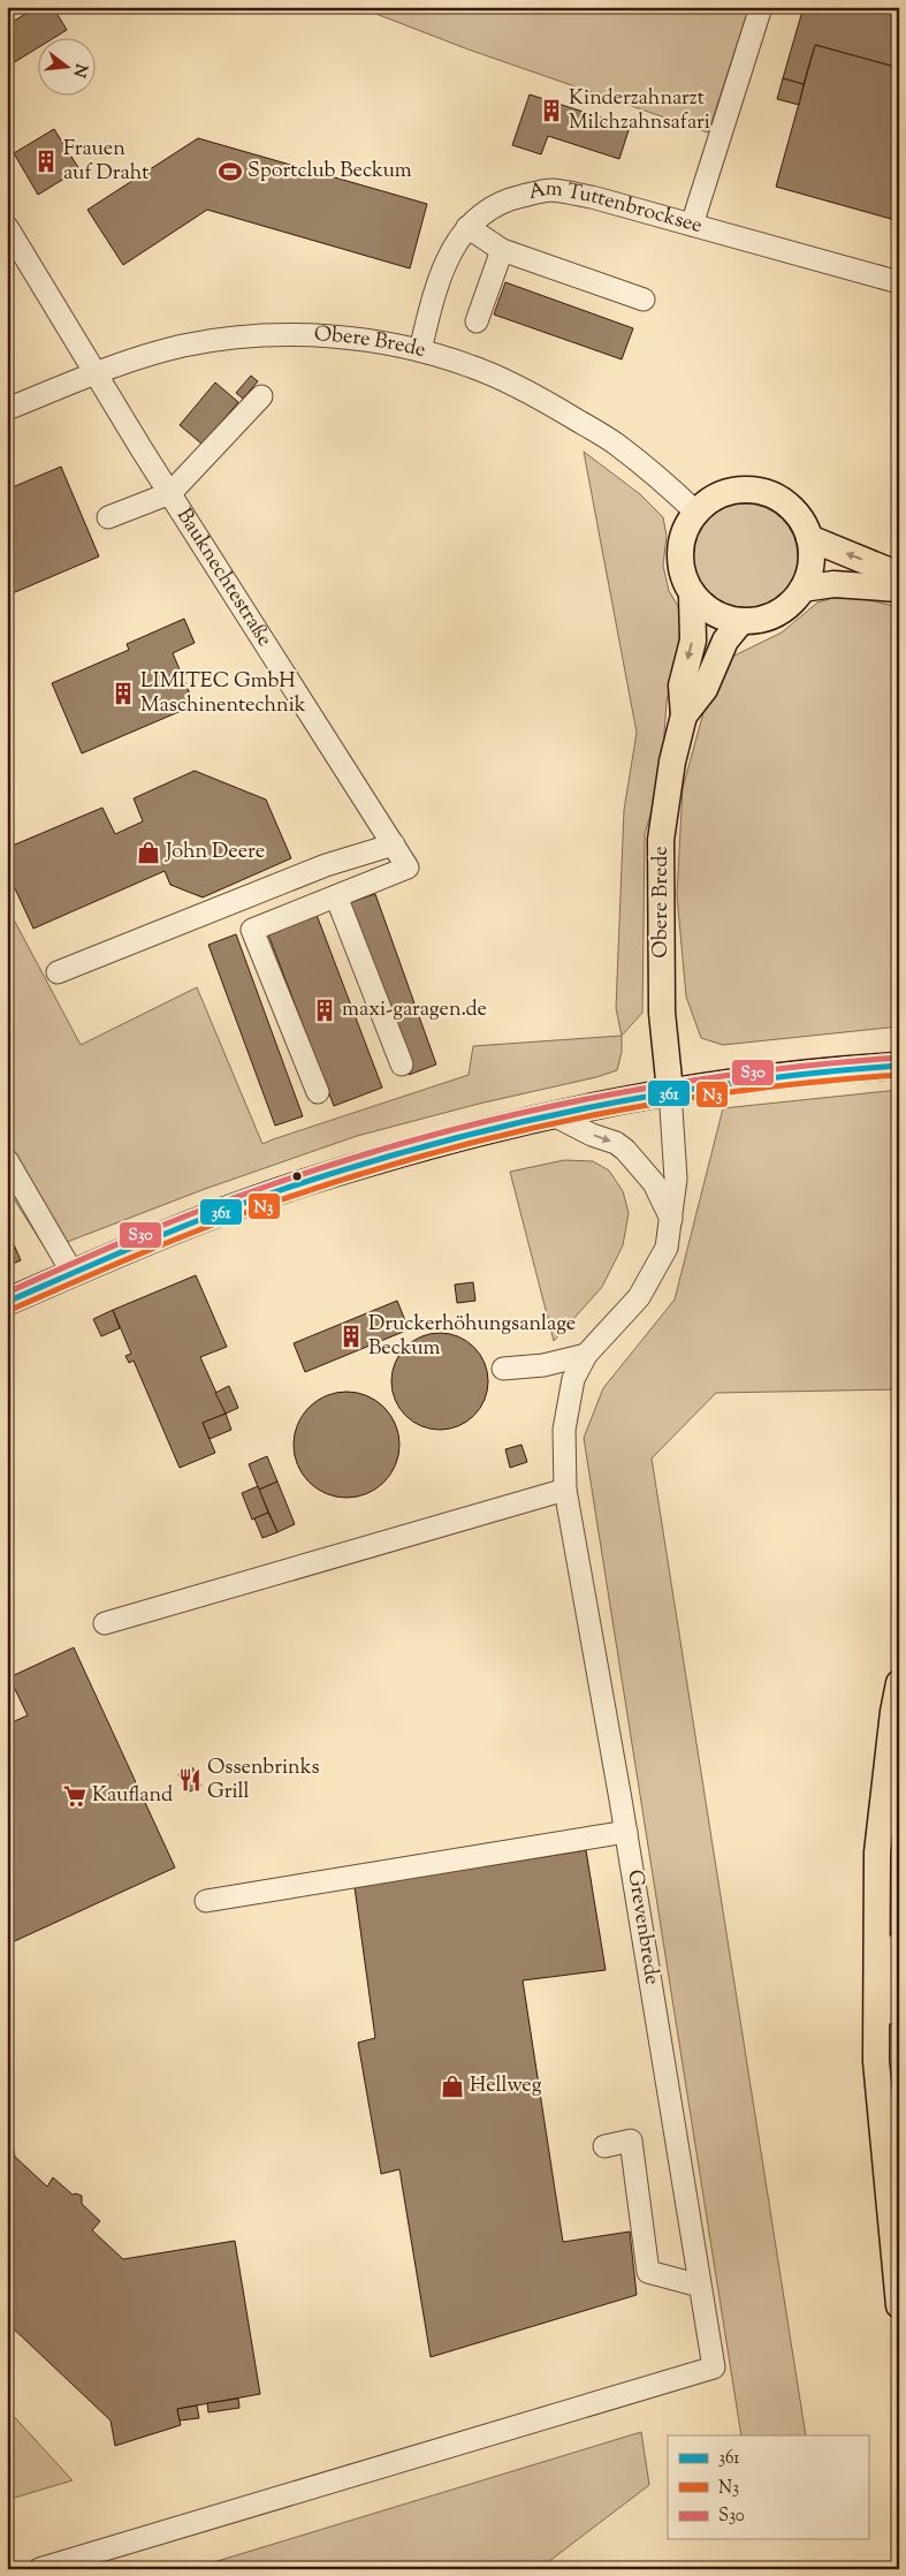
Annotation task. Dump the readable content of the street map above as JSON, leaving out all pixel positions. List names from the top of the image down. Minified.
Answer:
{"streets":{"main road":["Obere Brede"],"street":["Am Tuttenbrocksee","Bauknechtestraße","Grevenbrede"]},"crossings":[["Am Tuttenbrocksee","Obere Brede"],["Obere Brede","Bauknechtestraße"],["Obere Brede","Grevenbrede"]],"places":{"building":["Kinderzahnarzt Milchzahnsafari","Frauen auf Draht","LIMITEC GmbH Maschinentechnik","maxi-garagen.de","Druckerhöhungsanlage Beckum"],"sports":["Sportclub Beckum"],"shop":["John Deere","Hellweg"],"restaurant":["Ossenbrinks Grill"],"supermarket":["Kaufland"]},"lines":["transit line S30","transit line 361","transit line N3"],"legend":["361","N3","S30"],"north":"right"}
